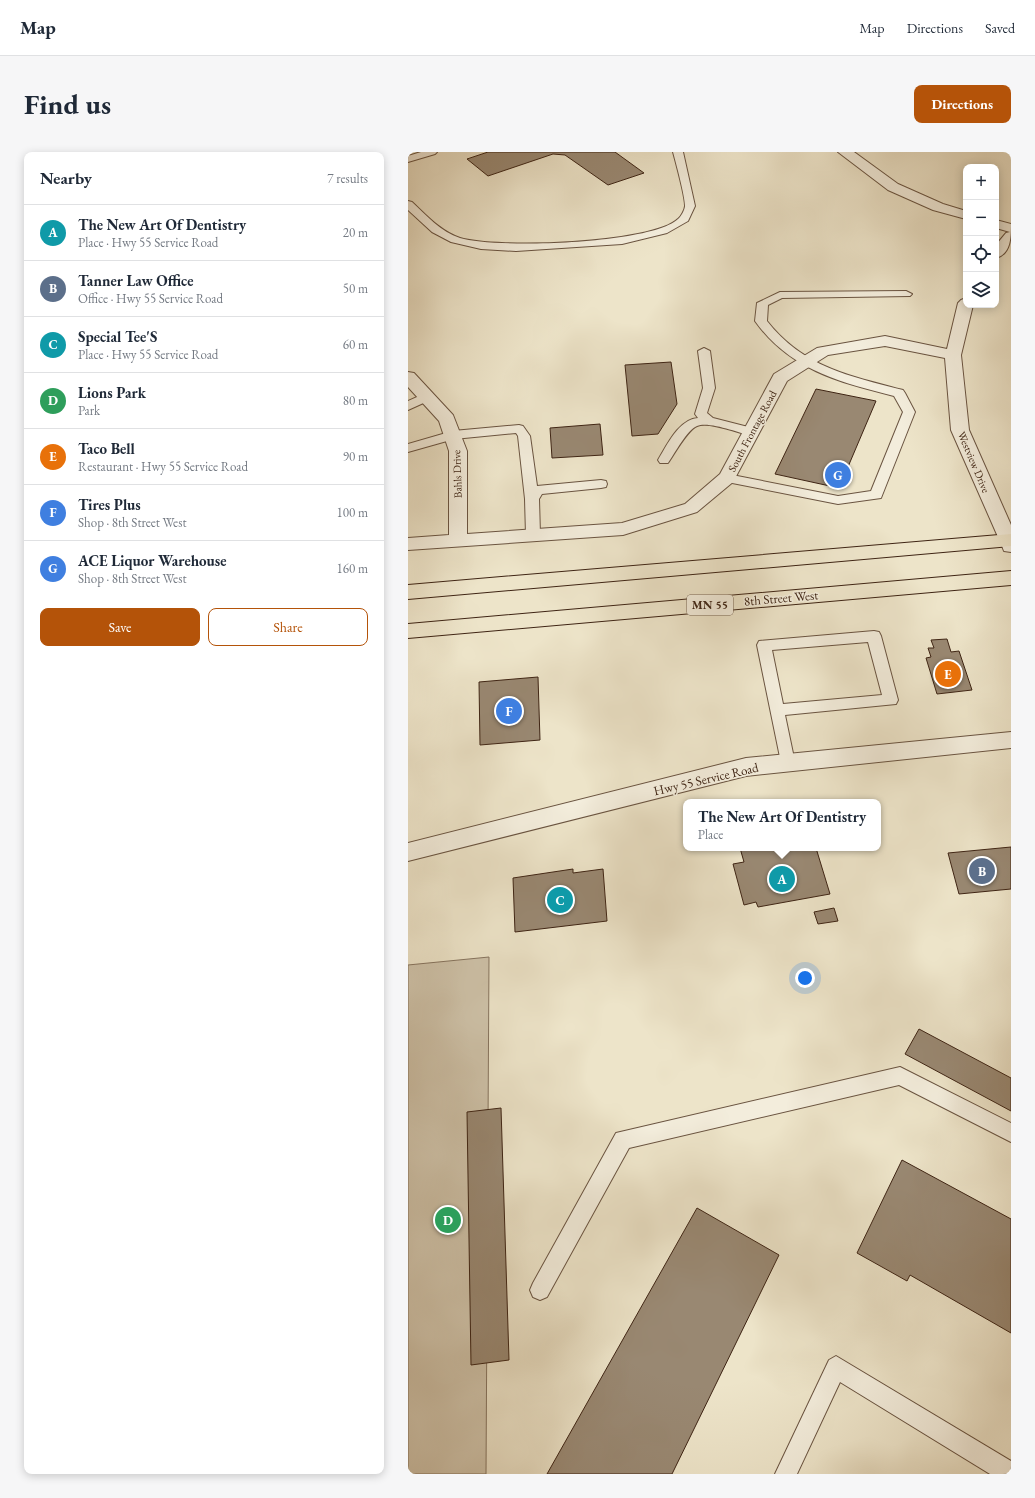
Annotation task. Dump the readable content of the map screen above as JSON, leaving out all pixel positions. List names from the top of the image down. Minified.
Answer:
{"streets":{"highway":["8th Street West","MN 55"],"street":["South Frontage Road","Westview Drive","Bahls Drive","Hwy 55 Service Road"]},"crossings":[["South Frontage Road","Westview Drive"],["South Frontage Road","Bahls Drive"]],"page":{"header":"Map","nav":["Map","Directions","Saved"],"buttons":["Directions",["Save","Share"]],"title":"Find us","heading":["Nearby","7 results"],"map_buttons":["+","−"],"list":[{"mark":"A","name":"The New Art Of Dentistry","note":"Place · Hwy 55 Service Road","value":"20 m"},{"mark":"B","name":"Tanner Law Office","note":"Office · Hwy 55 Service Road","value":"50 m"},{"mark":"C","name":"Special Tee'S","note":"Place · Hwy 55 Service Road","value":"60 m"},{"mark":"D","name":"Lions Park","note":"Park","value":"80 m"},{"mark":"E","name":"Taco Bell","note":"Restaurant · Hwy 55 Service Road","value":"90 m"},{"mark":"F","name":"Tires Plus","note":"Shop · 8th Street West","value":"100 m"},{"mark":"G","name":"ACE Liquor Warehouse","note":"Shop · 8th Street West","value":"160 m"}],"pins":["G","E","F","B","A","C","D"],"popup":["The New Art Of Dentistry","Place"]}}
